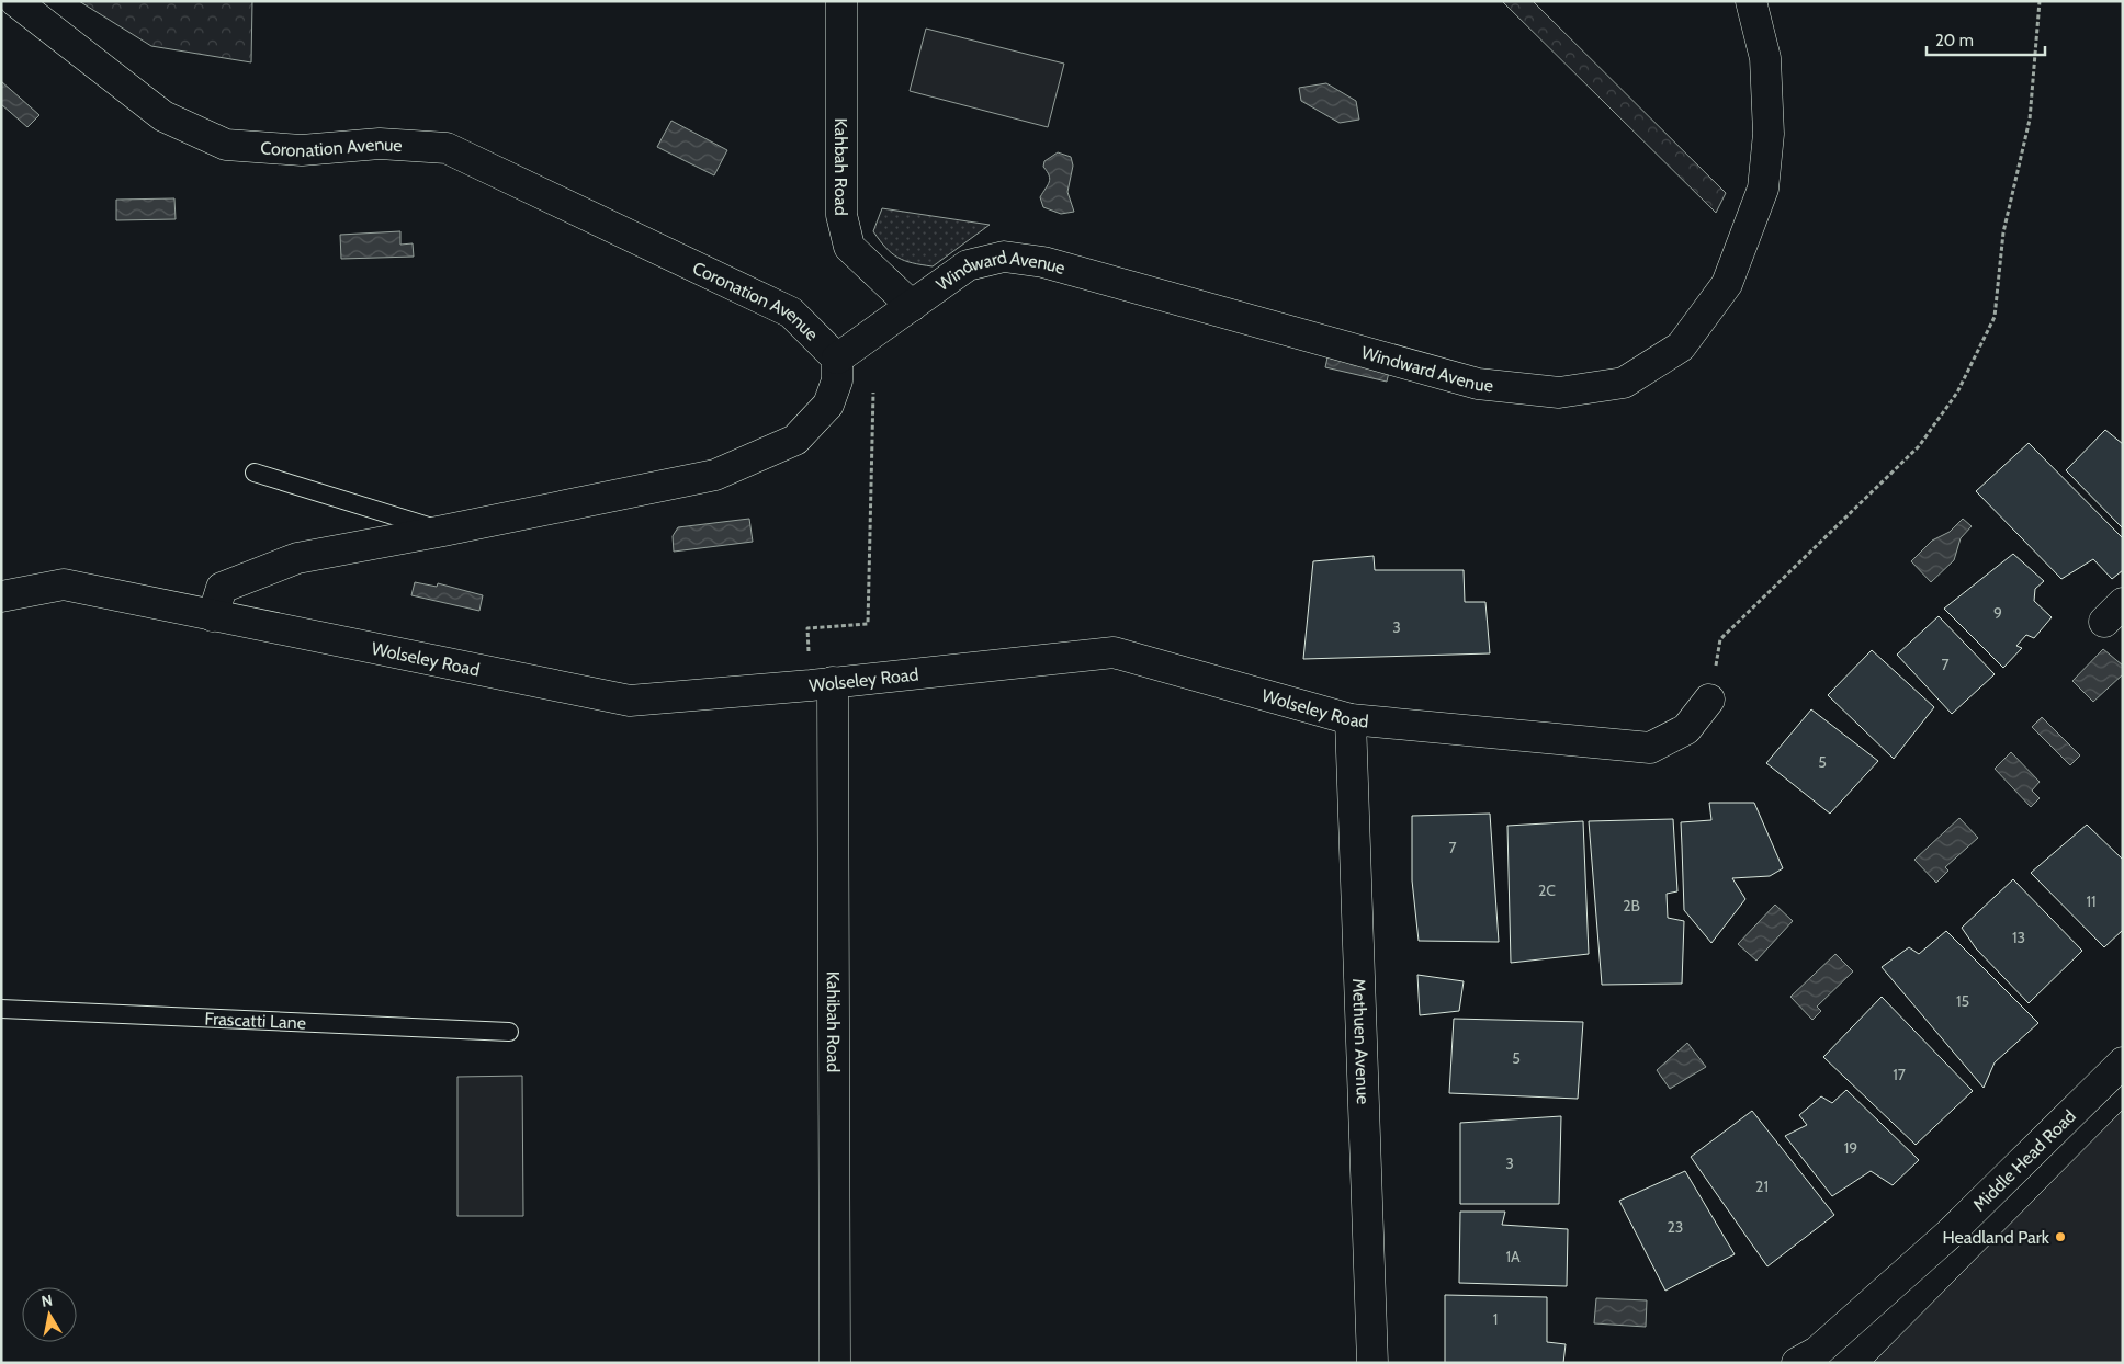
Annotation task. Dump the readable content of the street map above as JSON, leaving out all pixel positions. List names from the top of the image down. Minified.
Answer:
{"streets":{"street":["Coronation Avenue","Kahbah Road","Windward Avenue","Wolseley Road","Kahibah Road","Methuen Avenue","Middle Head Road"],"lane":["Frascatti Lane"]},"crossings":[["Coronation Avenue","Windward Avenue"],["Kahbah Road","Windward Avenue"],["Wolseley Road","Kahibah Road"],["Wolseley Road","Methuen Avenue"]],"places":["Headland Park"],"house_numbers":["9","3","7","5","7","2C","11","2B","13","15","5","17","19","3","21","23","1A","1"],"scale_bar":"20 m","north":"top"}
